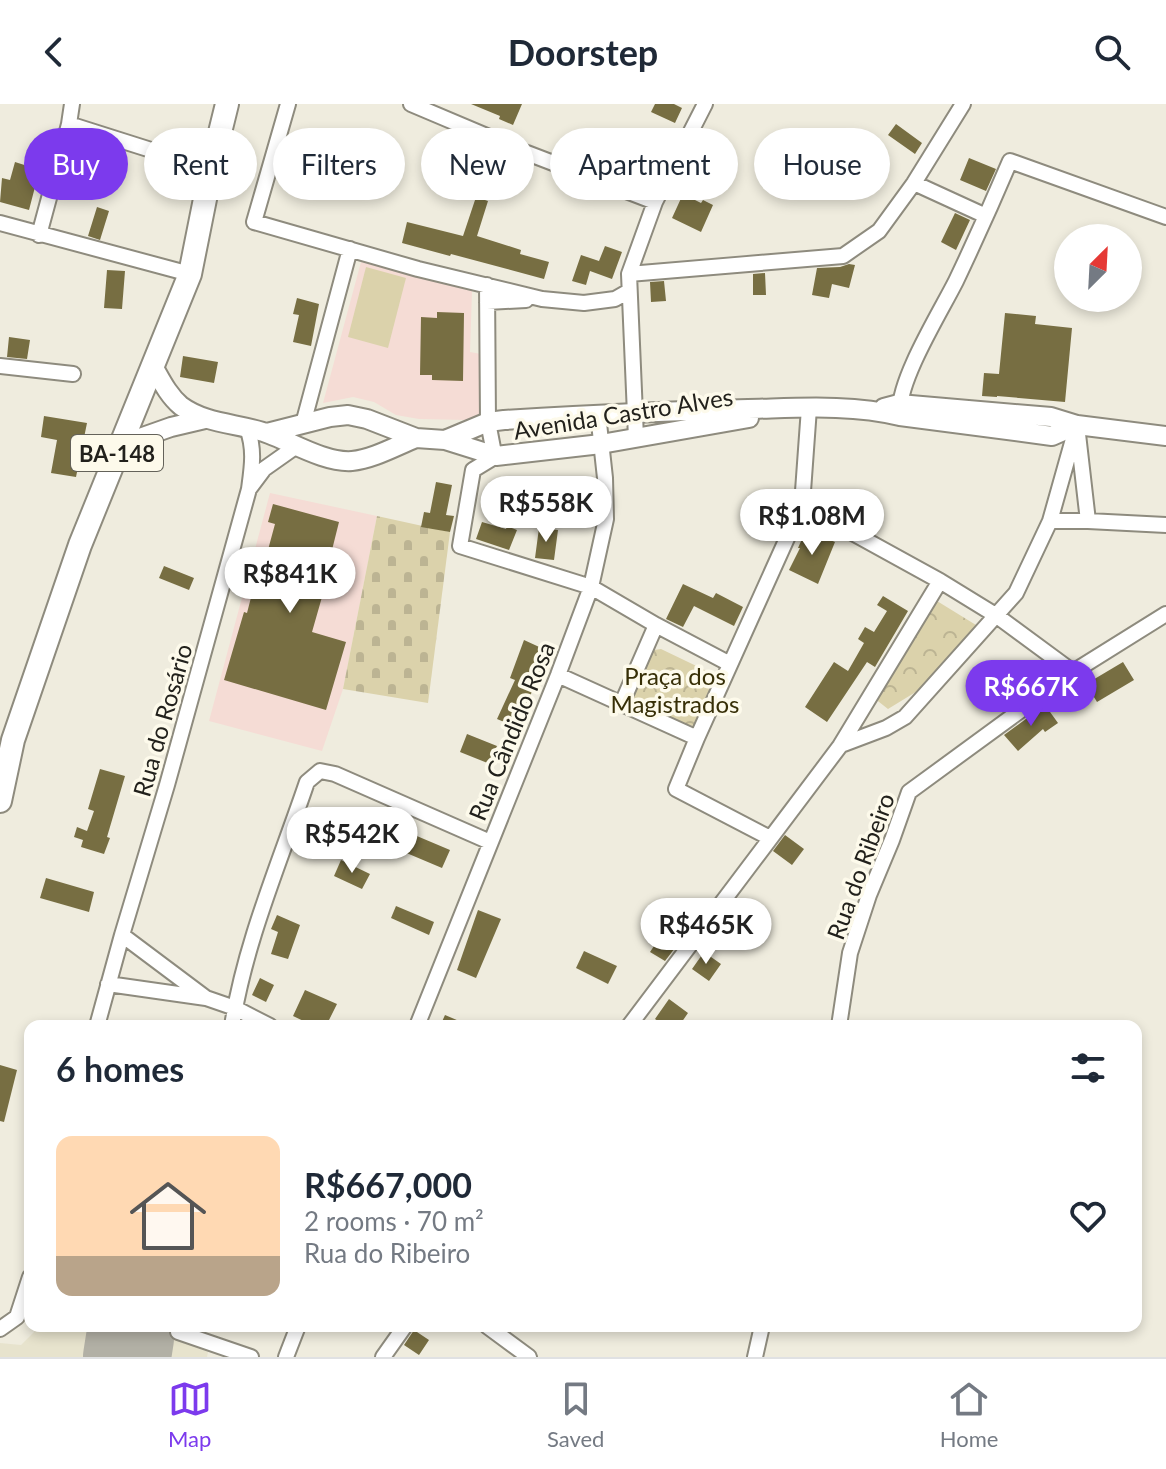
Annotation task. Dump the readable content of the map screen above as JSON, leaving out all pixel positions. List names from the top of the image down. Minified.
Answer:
{"streets":{"main road":["BA-148"],"street":["Avenida Castro Alves","Rua do Rosário","Rua Cândido Rosa","Rua do Ribeiro"]},"crossings":[["Avenida Castro Alves","Rua do Rosário"],["Avenida Castro Alves","Rua Cândido Rosa"]],"parks":["Praça dos Magistrados"],"north":"top right","page":{"header":"Doorstep","chip":["Buy","Rent","Filters","New","Apartment","House"],"price":["R$558K","R$1.08M","R$841K","R$667K","R$542K","R$465K"],"heading":"6 homes","list":[{"name":"R$667,000","note":"2 rooms · 70 m² · Rua do Ribeiro"}],"tabs":["Map","Saved","Home"]}}
